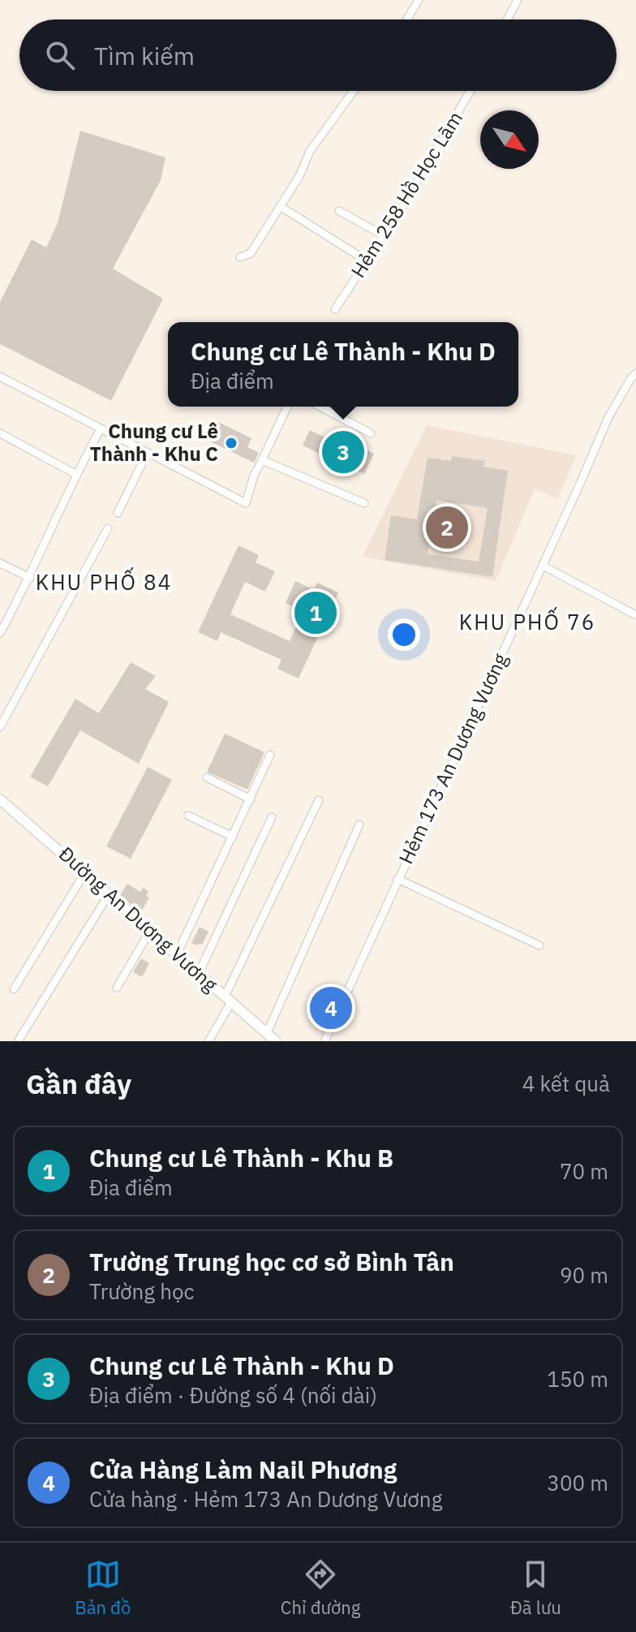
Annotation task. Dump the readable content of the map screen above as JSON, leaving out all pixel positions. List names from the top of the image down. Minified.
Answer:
{"streets":{"main road":["Đường An Dương Vương"],"street":["Hẻm 258 Hồ Học Lãm","Hẻm 173 An Dương Vương"]},"districts":["KHU PHỐ 84","KHU PHỐ 76"],"places":["Chung cư Lê Thành - Khu C"],"north":"bottom right","page":{"search":"Tìm kiếm","popup":["Chung cư Lê Thành - Khu D","Địa điểm"],"pins":["3","2","1","4"],"heading":["Gần đây","4 kết quả"],"list":[{"mark":"1","name":"Chung cư Lê Thành - Khu B","note":"Địa điểm","value":"70 m"},{"mark":"2","name":"Trường Trung học cơ sở Bình Tân","note":"Trường học","value":"90 m"},{"mark":"3","name":"Chung cư Lê Thành - Khu D","note":"Địa điểm · Đường số 4 (nối dài)","value":"150 m"},{"mark":"4","name":"Cửa Hàng Làm Nail Phương","note":"Cửa hàng · Hẻm 173 An Dương Vương","value":"300 m"}],"nav":["Bản đồ","Chỉ đường","Đã lưu"]}}
